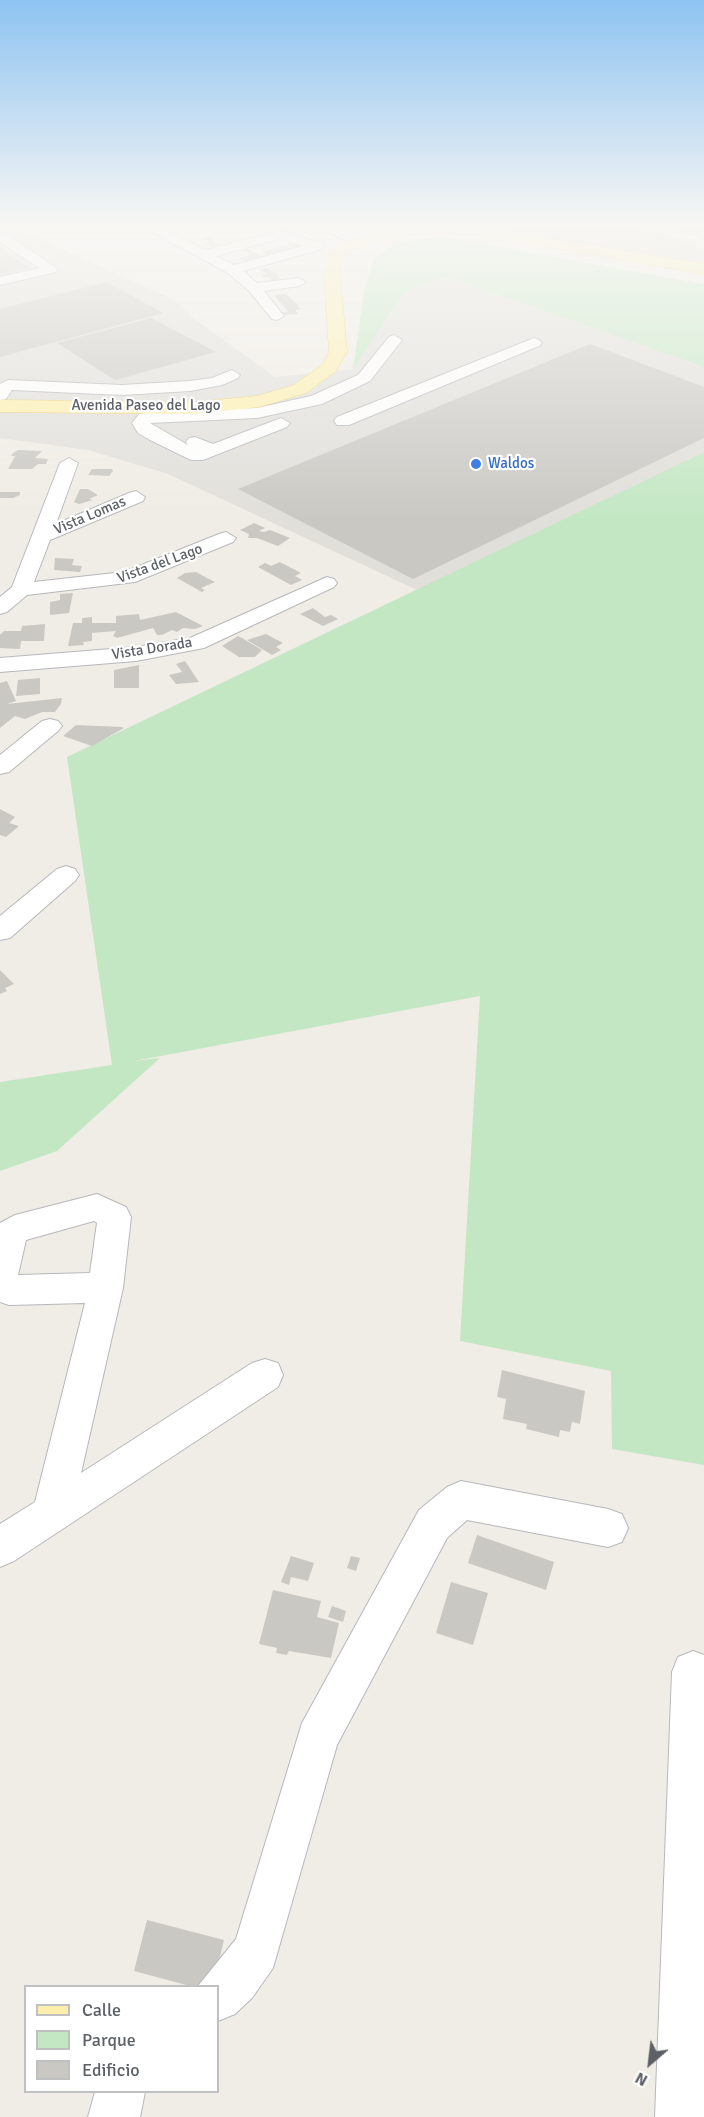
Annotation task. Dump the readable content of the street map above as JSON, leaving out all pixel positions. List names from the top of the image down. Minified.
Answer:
{"streets":{"main road":["Avenida Paseo del Lago"],"street":["Vista Lomas","Vista del Lago","Vista Dorada"]},"places":["Waldos"],"legend":["Calle","Parque","Edificio"],"north":"bottom left"}
